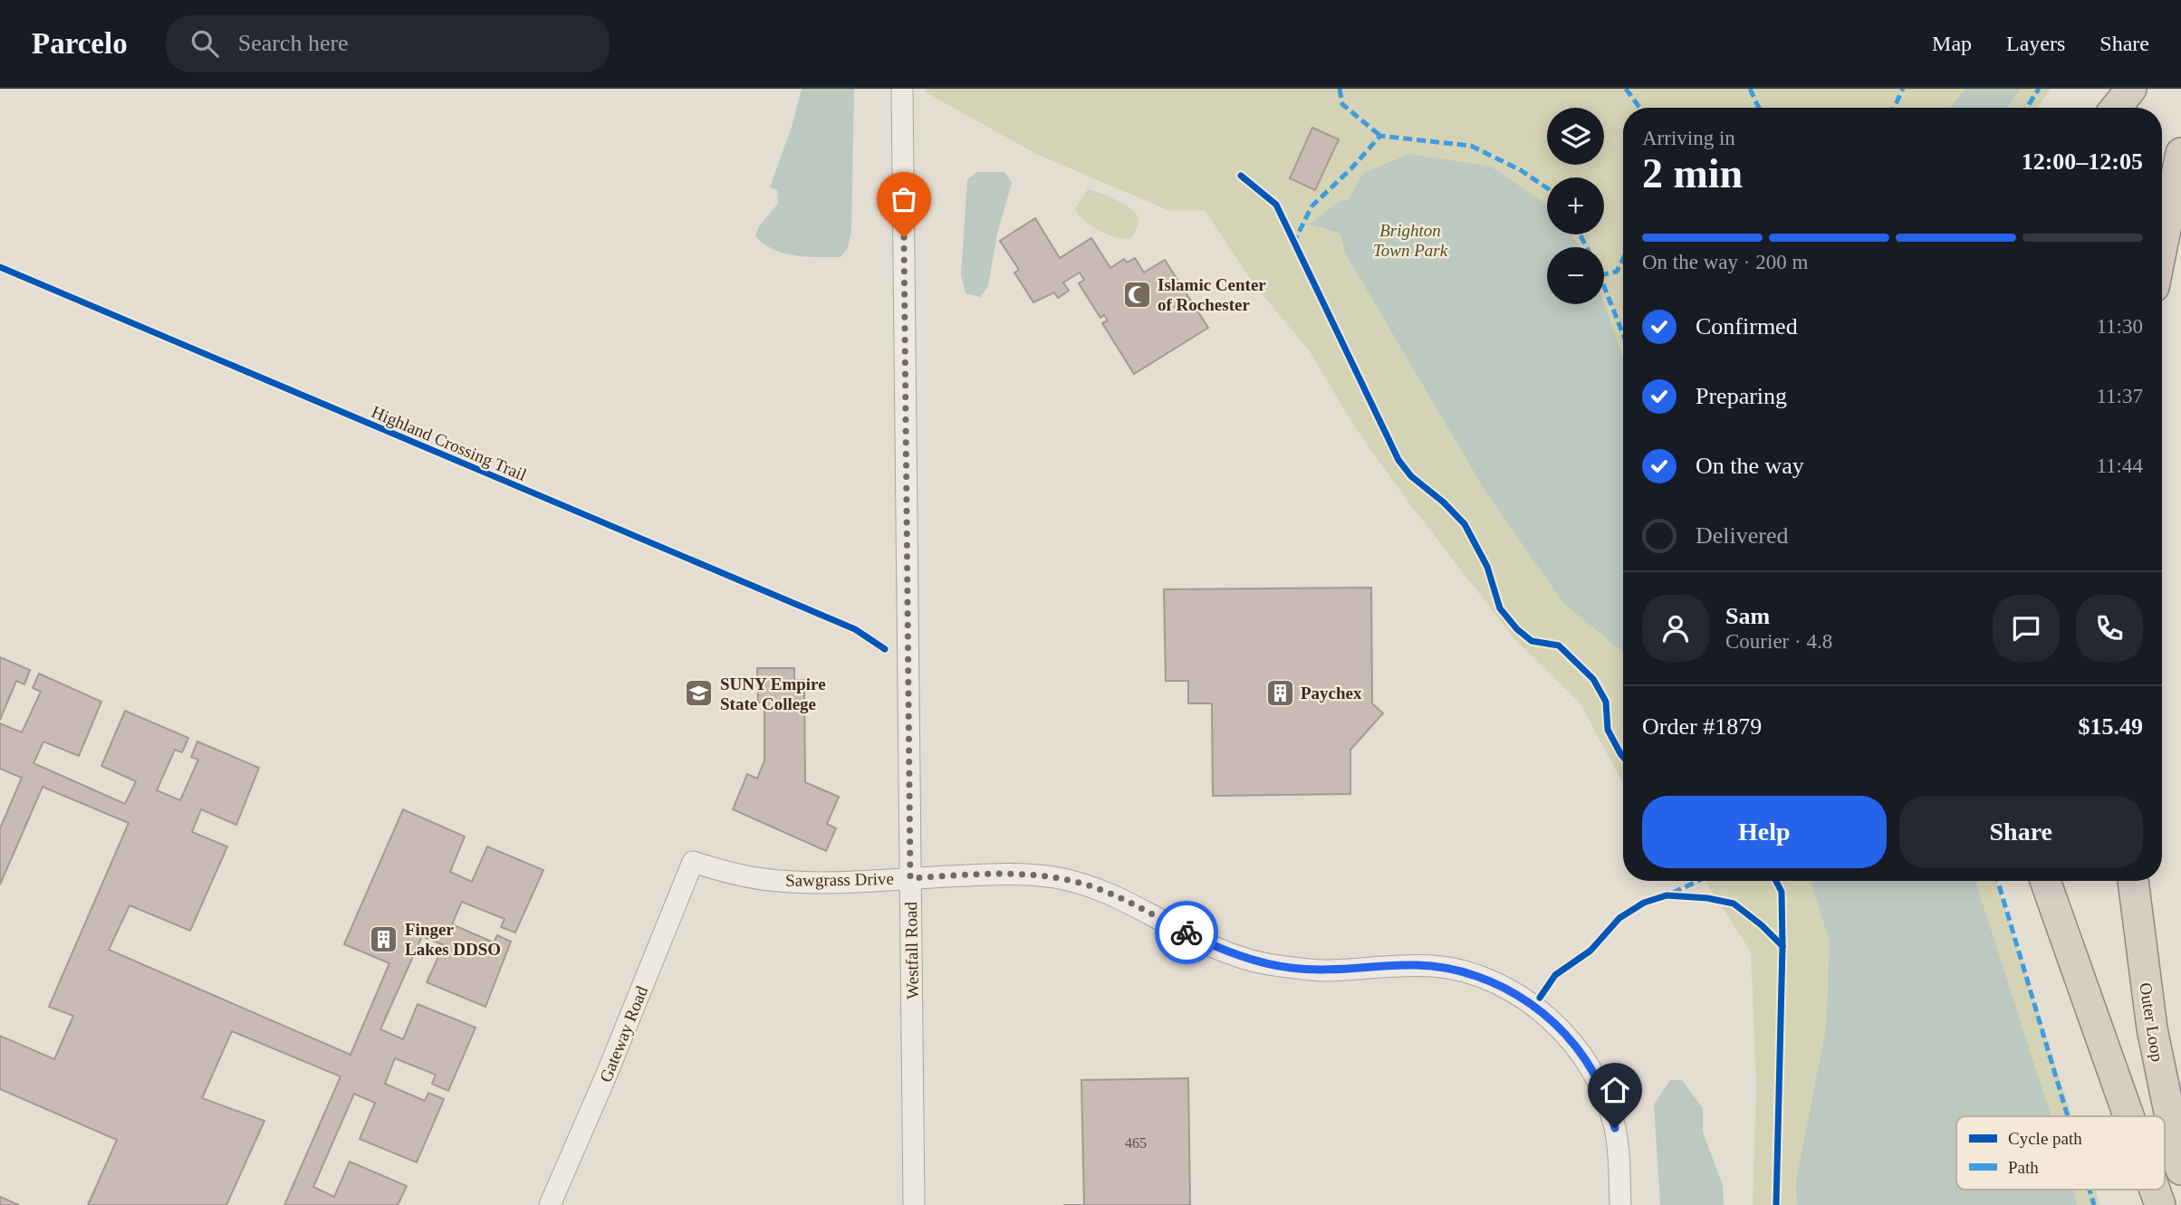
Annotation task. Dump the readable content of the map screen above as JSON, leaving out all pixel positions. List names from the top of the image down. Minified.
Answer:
{"streets":{"highway":["Outer Loop"],"street":["Sawgrass Drive","Westfall Road","Gateway Road"],"cycle path":["Highland Crossing Trail"]},"crossings":[["Sawgrass Drive","Westfall Road"],["Sawgrass Drive","Gateway Road"]],"parks":["Brighton Town Park"],"places":{"mosque":["Islamic Center of Rochester"],"building":["Paychex","Finger Lakes DDSO"],"school or university":["SUNY Empire State College"]},"house_numbers":["465"],"legend":["Cycle path","Path"],"page":{"header":"Parcelo","search":"Search here","nav":["Map","Layers","Share"],"map_buttons":["+","−"],"heading":["2 min","Arriving in","12:00–12:05"],"panel":["Sam","Courier · 4.8","Order #1879","$15.49"],"bar":"On the way · 200 m","list":[["Confirmed","11:30"],["Preparing","11:37"],["On the way","11:44"],"Delivered"],"buttons":["Help","Share"]}}
